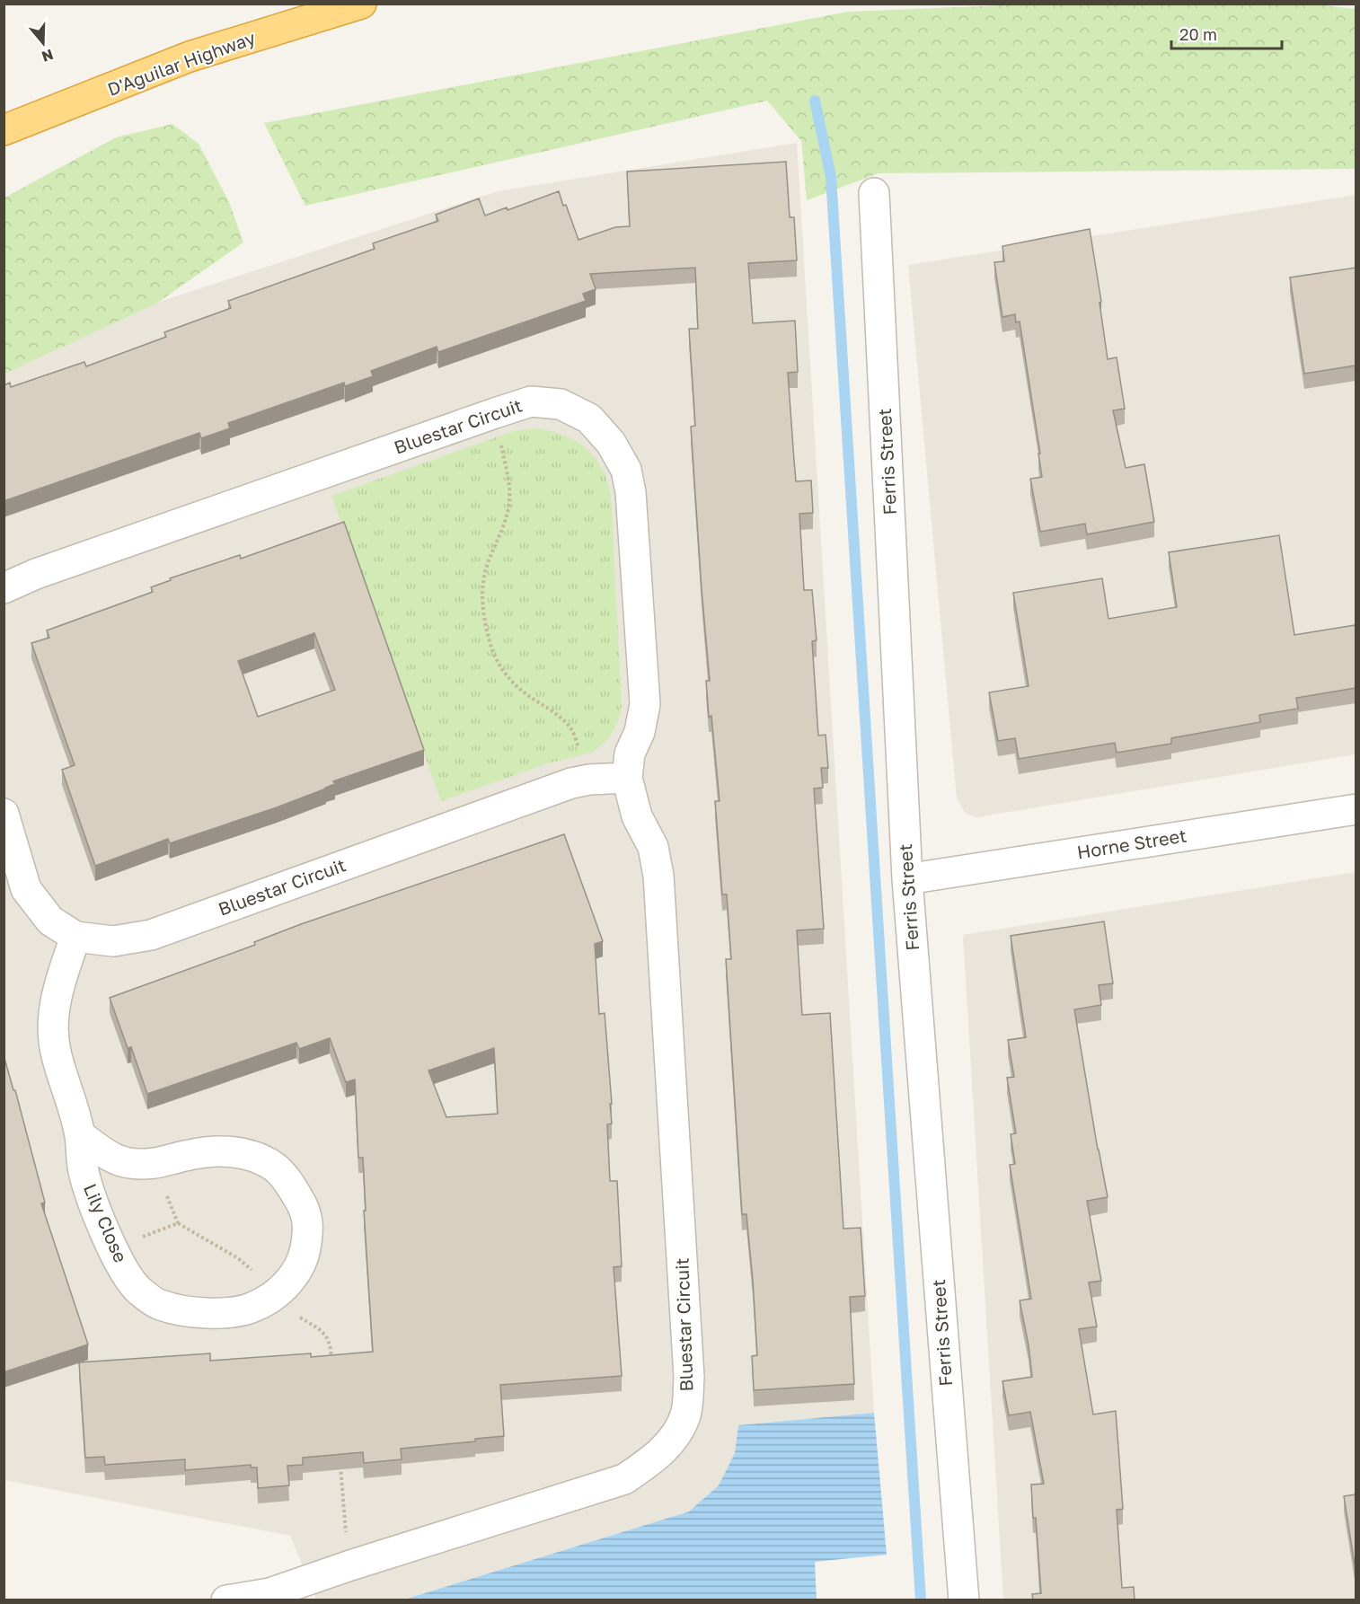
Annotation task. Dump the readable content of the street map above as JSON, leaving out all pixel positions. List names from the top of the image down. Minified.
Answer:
{"streets":{"highway":["D'Aguilar Highway"],"street":["Bluestar Circuit","Ferris Street","Horne Street","Lily Close"]},"crossings":[["Bluestar Circuit","Lily Close"],["Ferris Street","Horne Street"]],"scale_bar":"20 m","north":"bottom"}
